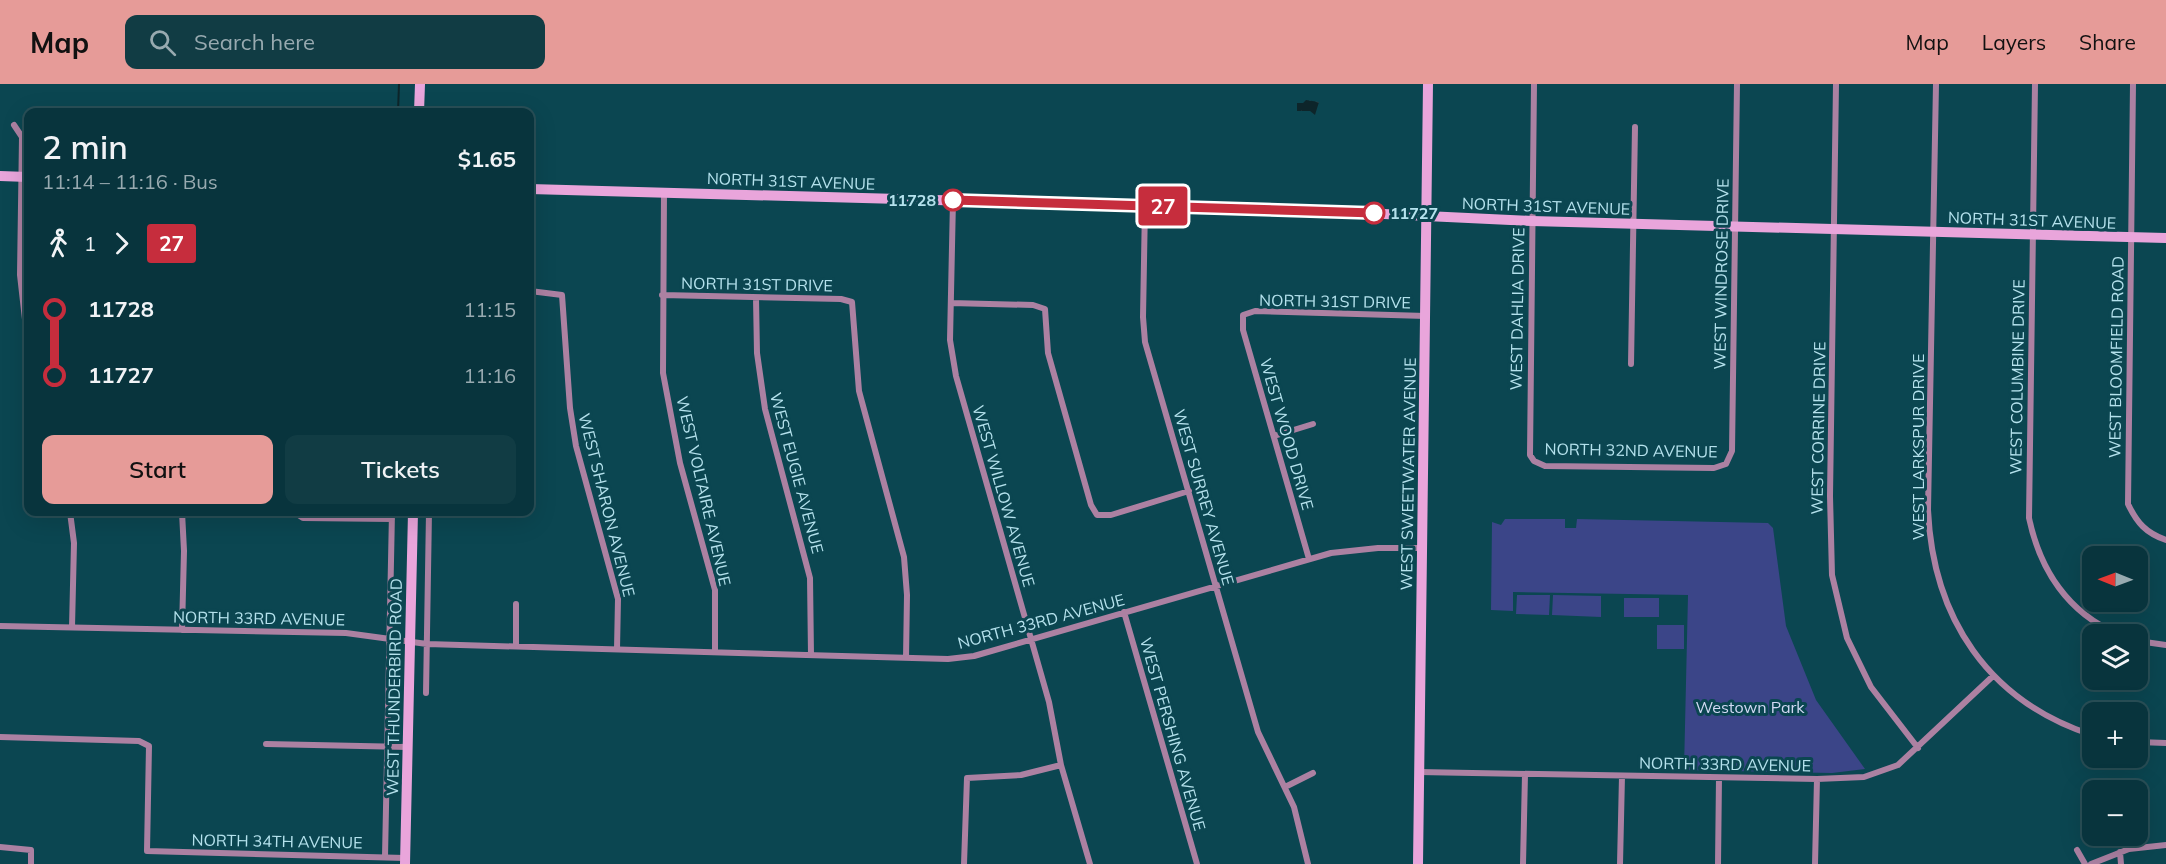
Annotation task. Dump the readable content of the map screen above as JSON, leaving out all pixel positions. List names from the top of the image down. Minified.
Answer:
{"streets":{"street":["NORTH 31ST AVENUE","WEST WINDROSE DRIVE","NORTH 31ST DRIVE","WEST DAHLIA DRIVE","WEST BLOOMFIELD ROAD","WEST COLUMBINE DRIVE","WEST CORRINE DRIVE","WEST WOOD DRIVE","WEST LARKSPUR DRIVE","NORTH 32ND AVENUE","WEST EUGIE AVENUE","WEST SWEETWATER AVENUE","WEST VOLTAIRE AVENUE","WEST WILLOW AVENUE","WEST SURREY AVENUE","WEST SHARON AVENUE","NORTH 33RD AVENUE","WEST THUNDERBIRD ROAD","WEST PERSHING AVENUE","NORTH 34TH AVENUE"]},"crossings":[["NORTH 31ST AVENUE","WEST WINDROSE DRIVE"],["NORTH 31ST AVENUE","WEST DAHLIA DRIVE"],["NORTH 31ST AVENUE","WEST BLOOMFIELD ROAD"],["NORTH 31ST AVENUE","WEST COLUMBINE DRIVE"],["NORTH 31ST AVENUE","WEST CORRINE DRIVE"],["NORTH 31ST AVENUE","WEST LARKSPUR DRIVE"],["NORTH 31ST AVENUE","WEST SWEETWATER AVENUE"],["NORTH 31ST AVENUE","WEST VOLTAIRE AVENUE"],["NORTH 31ST AVENUE","WEST WILLOW AVENUE"],["NORTH 31ST AVENUE","WEST SURREY AVENUE"],["WEST WINDROSE DRIVE","NORTH 32ND AVENUE"],["NORTH 31ST DRIVE","WEST WOOD DRIVE"],["NORTH 31ST DRIVE","WEST EUGIE AVENUE"],["NORTH 31ST DRIVE","WEST SWEETWATER AVENUE"],["NORTH 31ST DRIVE","WEST VOLTAIRE AVENUE"],["NORTH 31ST DRIVE","NORTH 33RD AVENUE"],["WEST DAHLIA DRIVE","NORTH 32ND AVENUE"],["WEST CORRINE DRIVE","NORTH 33RD AVENUE"],["WEST WOOD DRIVE","NORTH 33RD AVENUE"],["WEST LARKSPUR DRIVE","NORTH 33RD AVENUE"],["WEST EUGIE AVENUE","NORTH 33RD AVENUE"],["WEST SWEETWATER AVENUE","NORTH 33RD AVENUE"],["WEST VOLTAIRE AVENUE","NORTH 33RD AVENUE"],["WEST WILLOW AVENUE","NORTH 33RD AVENUE"],["WEST SURREY AVENUE","NORTH 33RD AVENUE"],["WEST SHARON AVENUE","NORTH 33RD AVENUE"],["NORTH 33RD AVENUE","WEST THUNDERBIRD ROAD"],["NORTH 33RD AVENUE","WEST PERSHING AVENUE"],["WEST THUNDERBIRD ROAD","NORTH 34TH AVENUE"]],"parks":["Westown Park"],"places":["11728","11727"],"lines":["bus line 27"],"north":"left","page":{"header":"Map","search":"Search here","nav":["Map","Layers","Share"],"on_map":"27","heading":["2 min","11:14 – 11:16 · Bus","$1.65"],"legs":["1","27"],"list":[{"name":"11728","value":"11:15"},{"name":"11727","value":"11:16"}],"buttons":["Start","Tickets"],"map_buttons":["+","−"]}}
